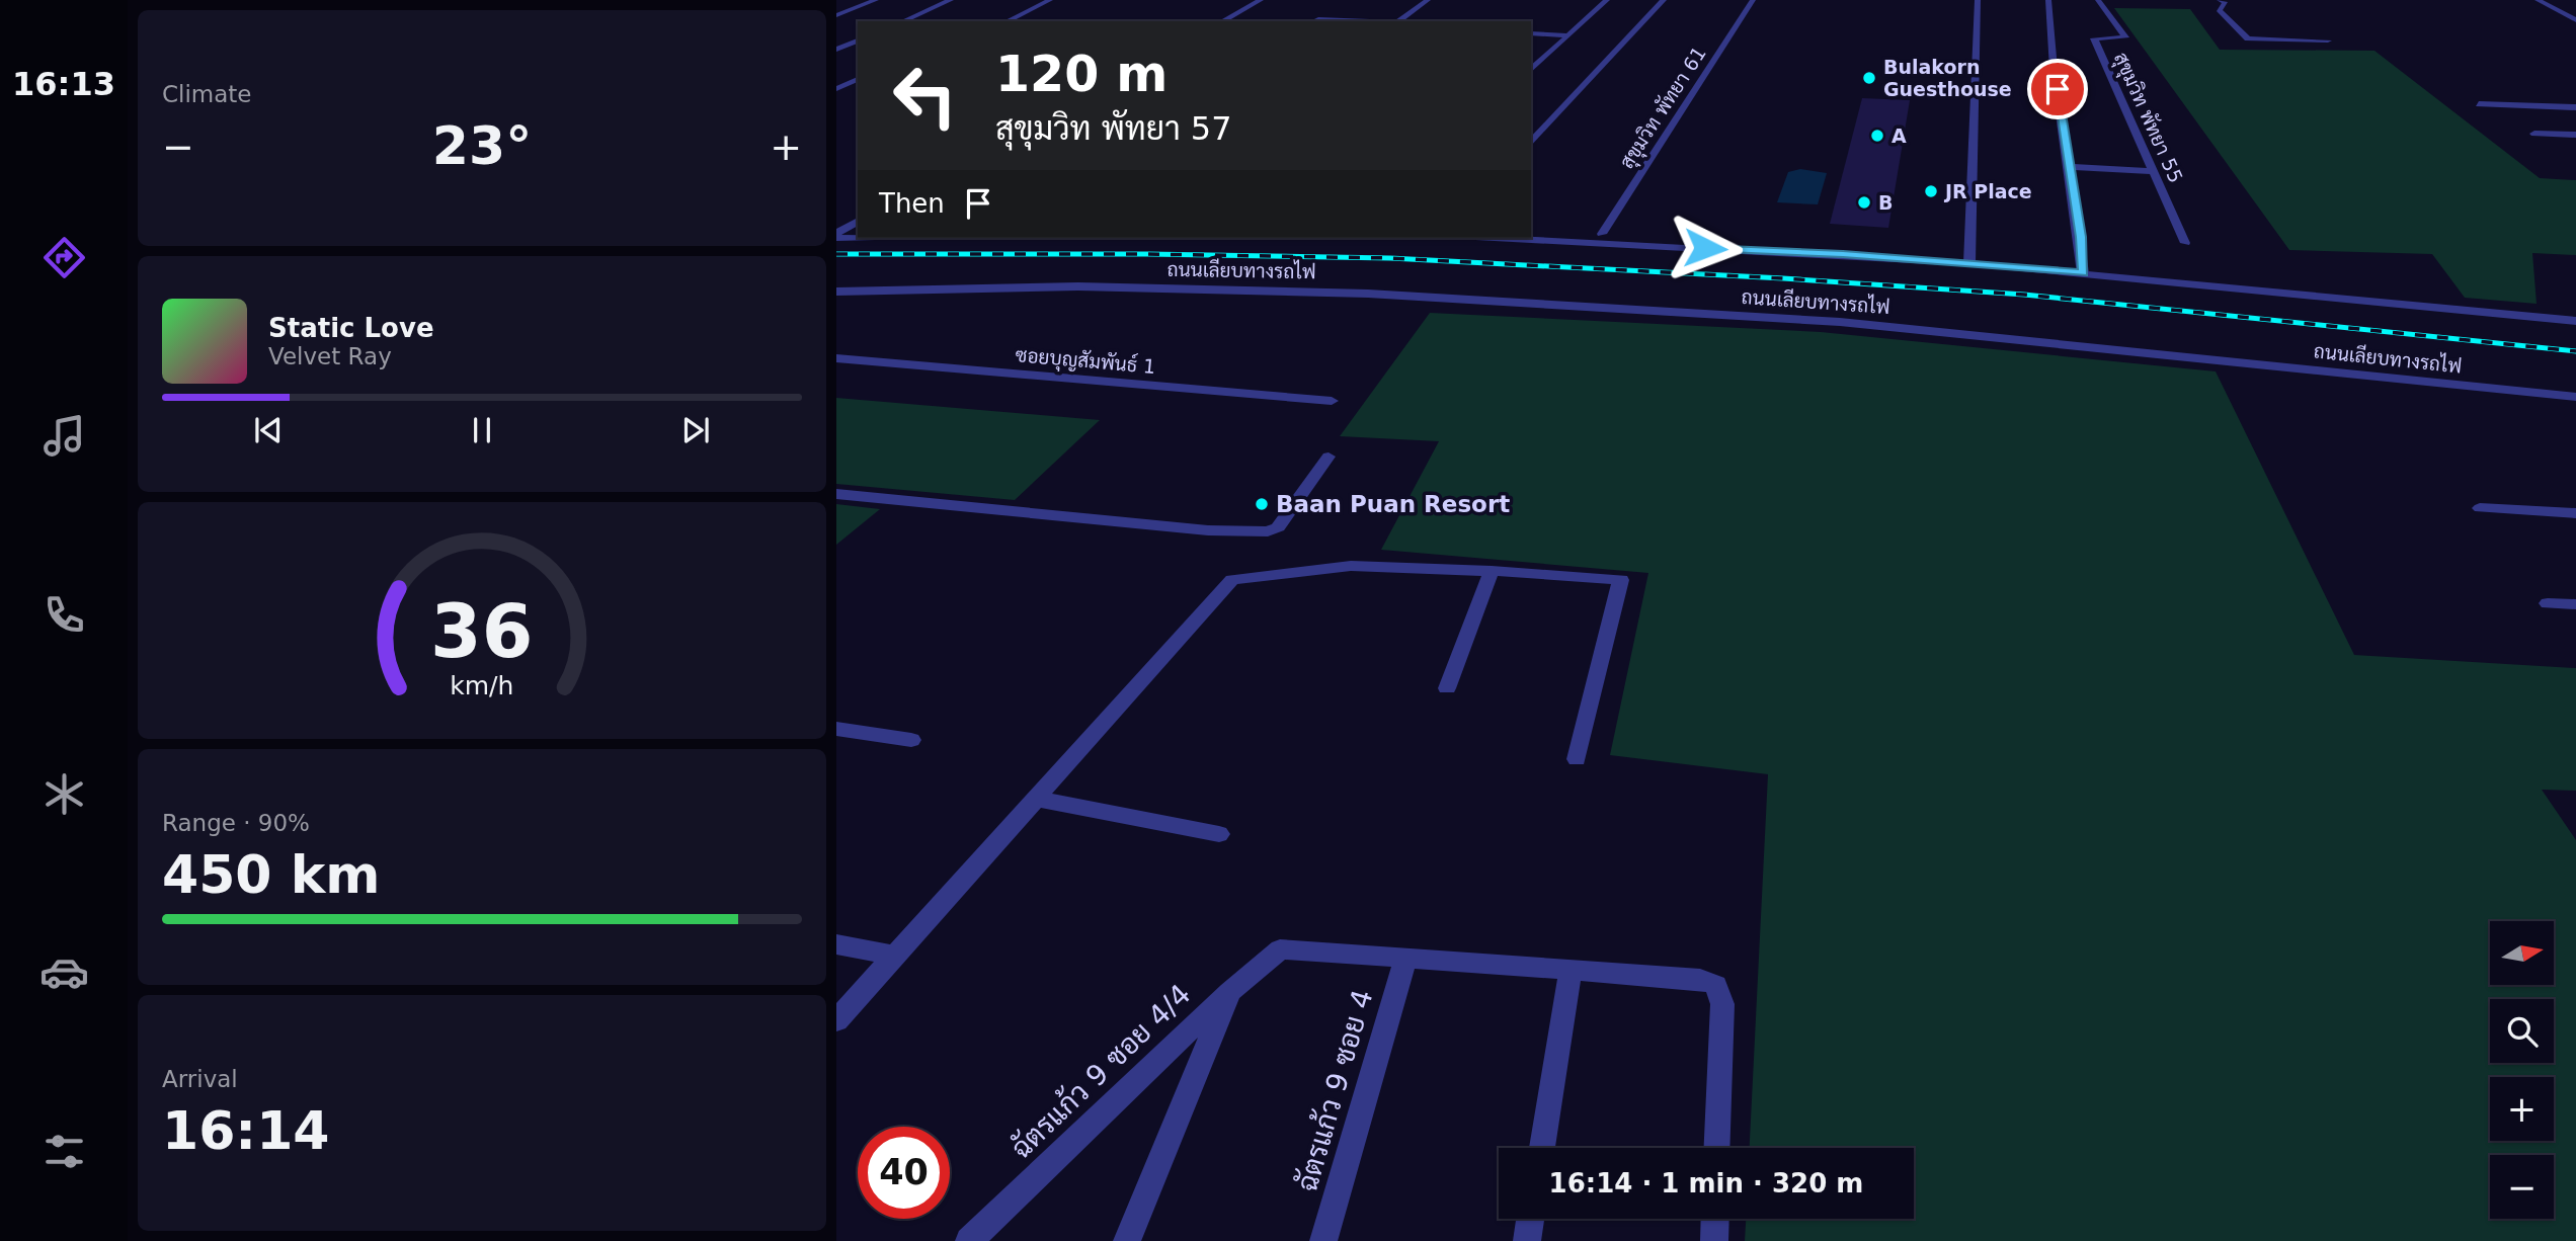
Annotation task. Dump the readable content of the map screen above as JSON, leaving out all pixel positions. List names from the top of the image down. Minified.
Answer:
{"streets":{"street":["สุขุมวิท พัทยา 61","สุขุมวิท พัทยา 55","ถนนเลียบทางรถไฟ","ซอยบุญสัมพันธ์ 1","ฉัตรแก้ว 9 ซอย 4/4","ฉัตรแก้ว 9 ซอย 4"]},"crossings":[["ฉัตรแก้ว 9 ซอย 4/4","ฉัตรแก้ว 9 ซอย 4"]],"places":["Bulakorn Guesthouse","A","JR Place","B","Baan Puan Resort"],"north":"right","page":{"tabs":"16:13","tile":["Climate",["Range · 90%","450 km"],["Arrival","16:14"]],"turn":["120 m","สุขุมวิท พัทยา 57"],"heat":["−","23°","+"],"then":"Then","song":["Static Love","Velvet Ray"],"map_buttons":["+","−"],"limit":"40","trip":"16:14 · 1 min · 320 m","gauge":["36","km/h"]}}
